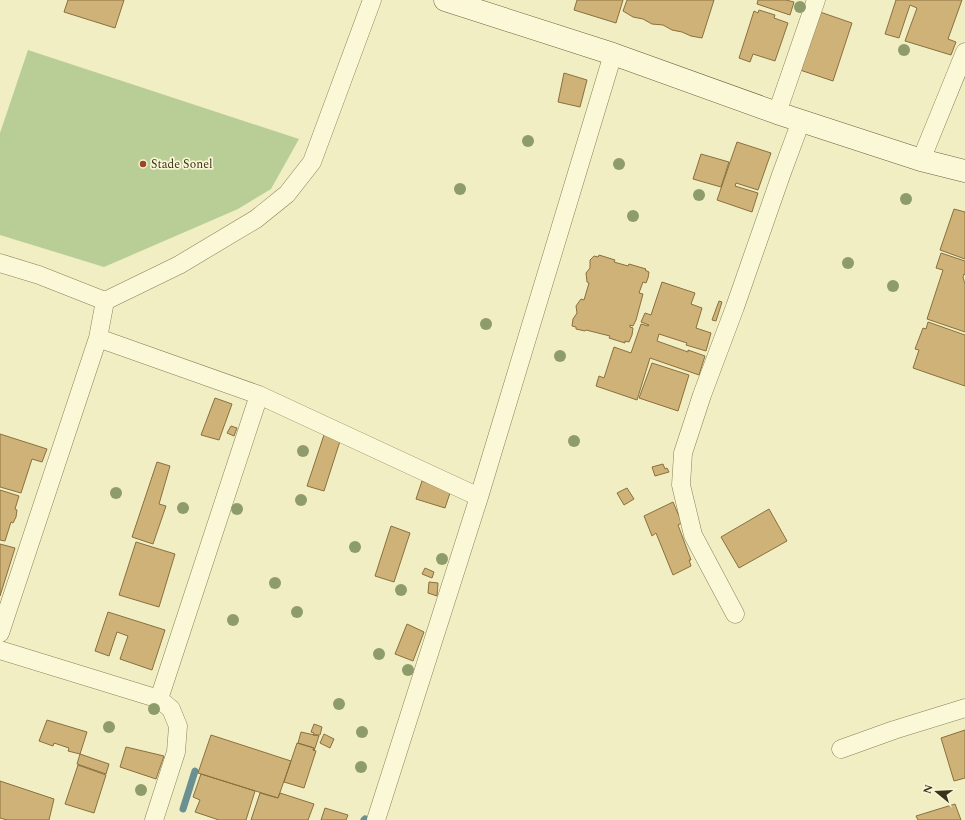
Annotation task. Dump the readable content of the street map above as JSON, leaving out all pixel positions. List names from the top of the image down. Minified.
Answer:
{"places":["Stade Sonel"],"north":"left"}
